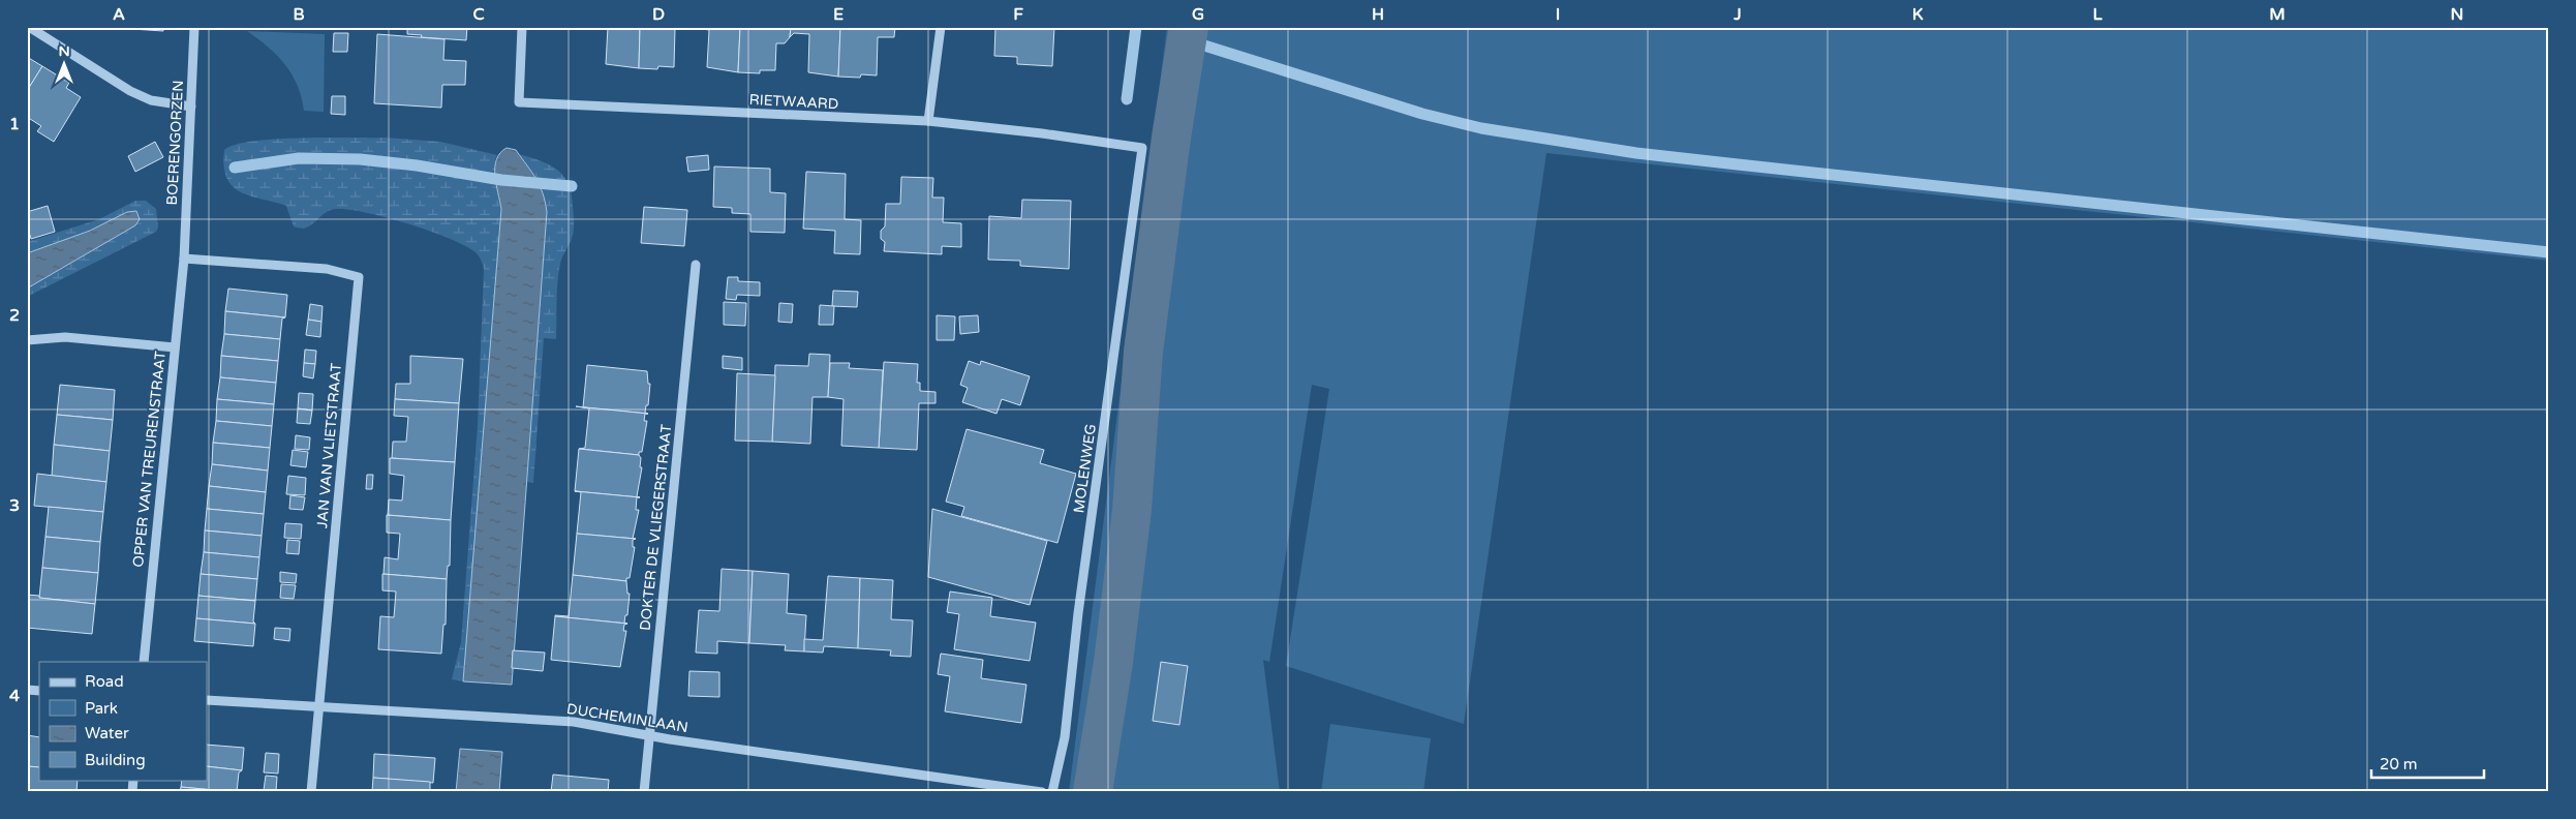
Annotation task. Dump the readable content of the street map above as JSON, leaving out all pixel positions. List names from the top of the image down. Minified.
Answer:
{"streets":{"street":["RIETWAARD","BOERENGORZEN","JAN VAN VLIETSTRAAT","OPPER VAN TREURENSTRAAT","MOLENWEG","DOKTER DE VLIEGERSTRAAT","DUCHEMINLAAN"]},"crossings":[["RIETWAARD","MOLENWEG"],["BOERENGORZEN","JAN VAN VLIETSTRAAT"],["BOERENGORZEN","OPPER VAN TREURENSTRAAT"],["JAN VAN VLIETSTRAAT","OPPER VAN TREURENSTRAAT"],["JAN VAN VLIETSTRAAT","DUCHEMINLAAN"],["DOKTER DE VLIEGERSTRAAT","DUCHEMINLAAN"]],"legend":["Road","Park","Water","Building"],"scale_bar":"20 m","north":"top","grid":{"columns":["A","B","C","D","E","F","G","H","I","J","K","L","M","N"],"rows":["1","2","3","4"]}}
